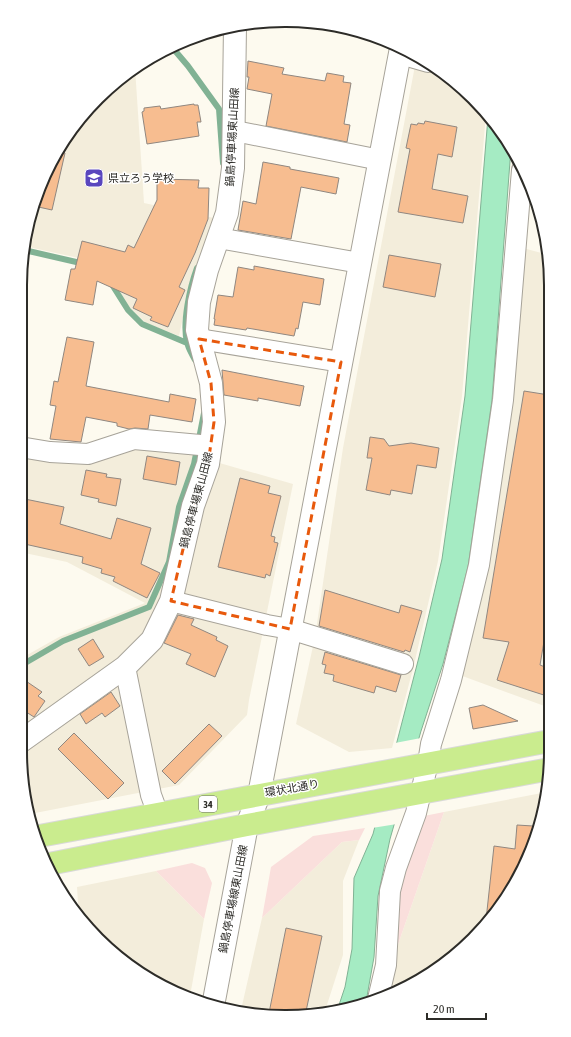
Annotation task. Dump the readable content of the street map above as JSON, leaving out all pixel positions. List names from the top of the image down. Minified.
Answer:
{"streets":{"highway":["環状北通り","34"],"main road":["鍋島停車場東山田線","鍋島停車場線東山田線"]},"crossings":[["環状北通り","鍋島停車場線東山田線"]],"places":{"school or university":["県立ろう学校"]},"scale_bar":"20 m"}
